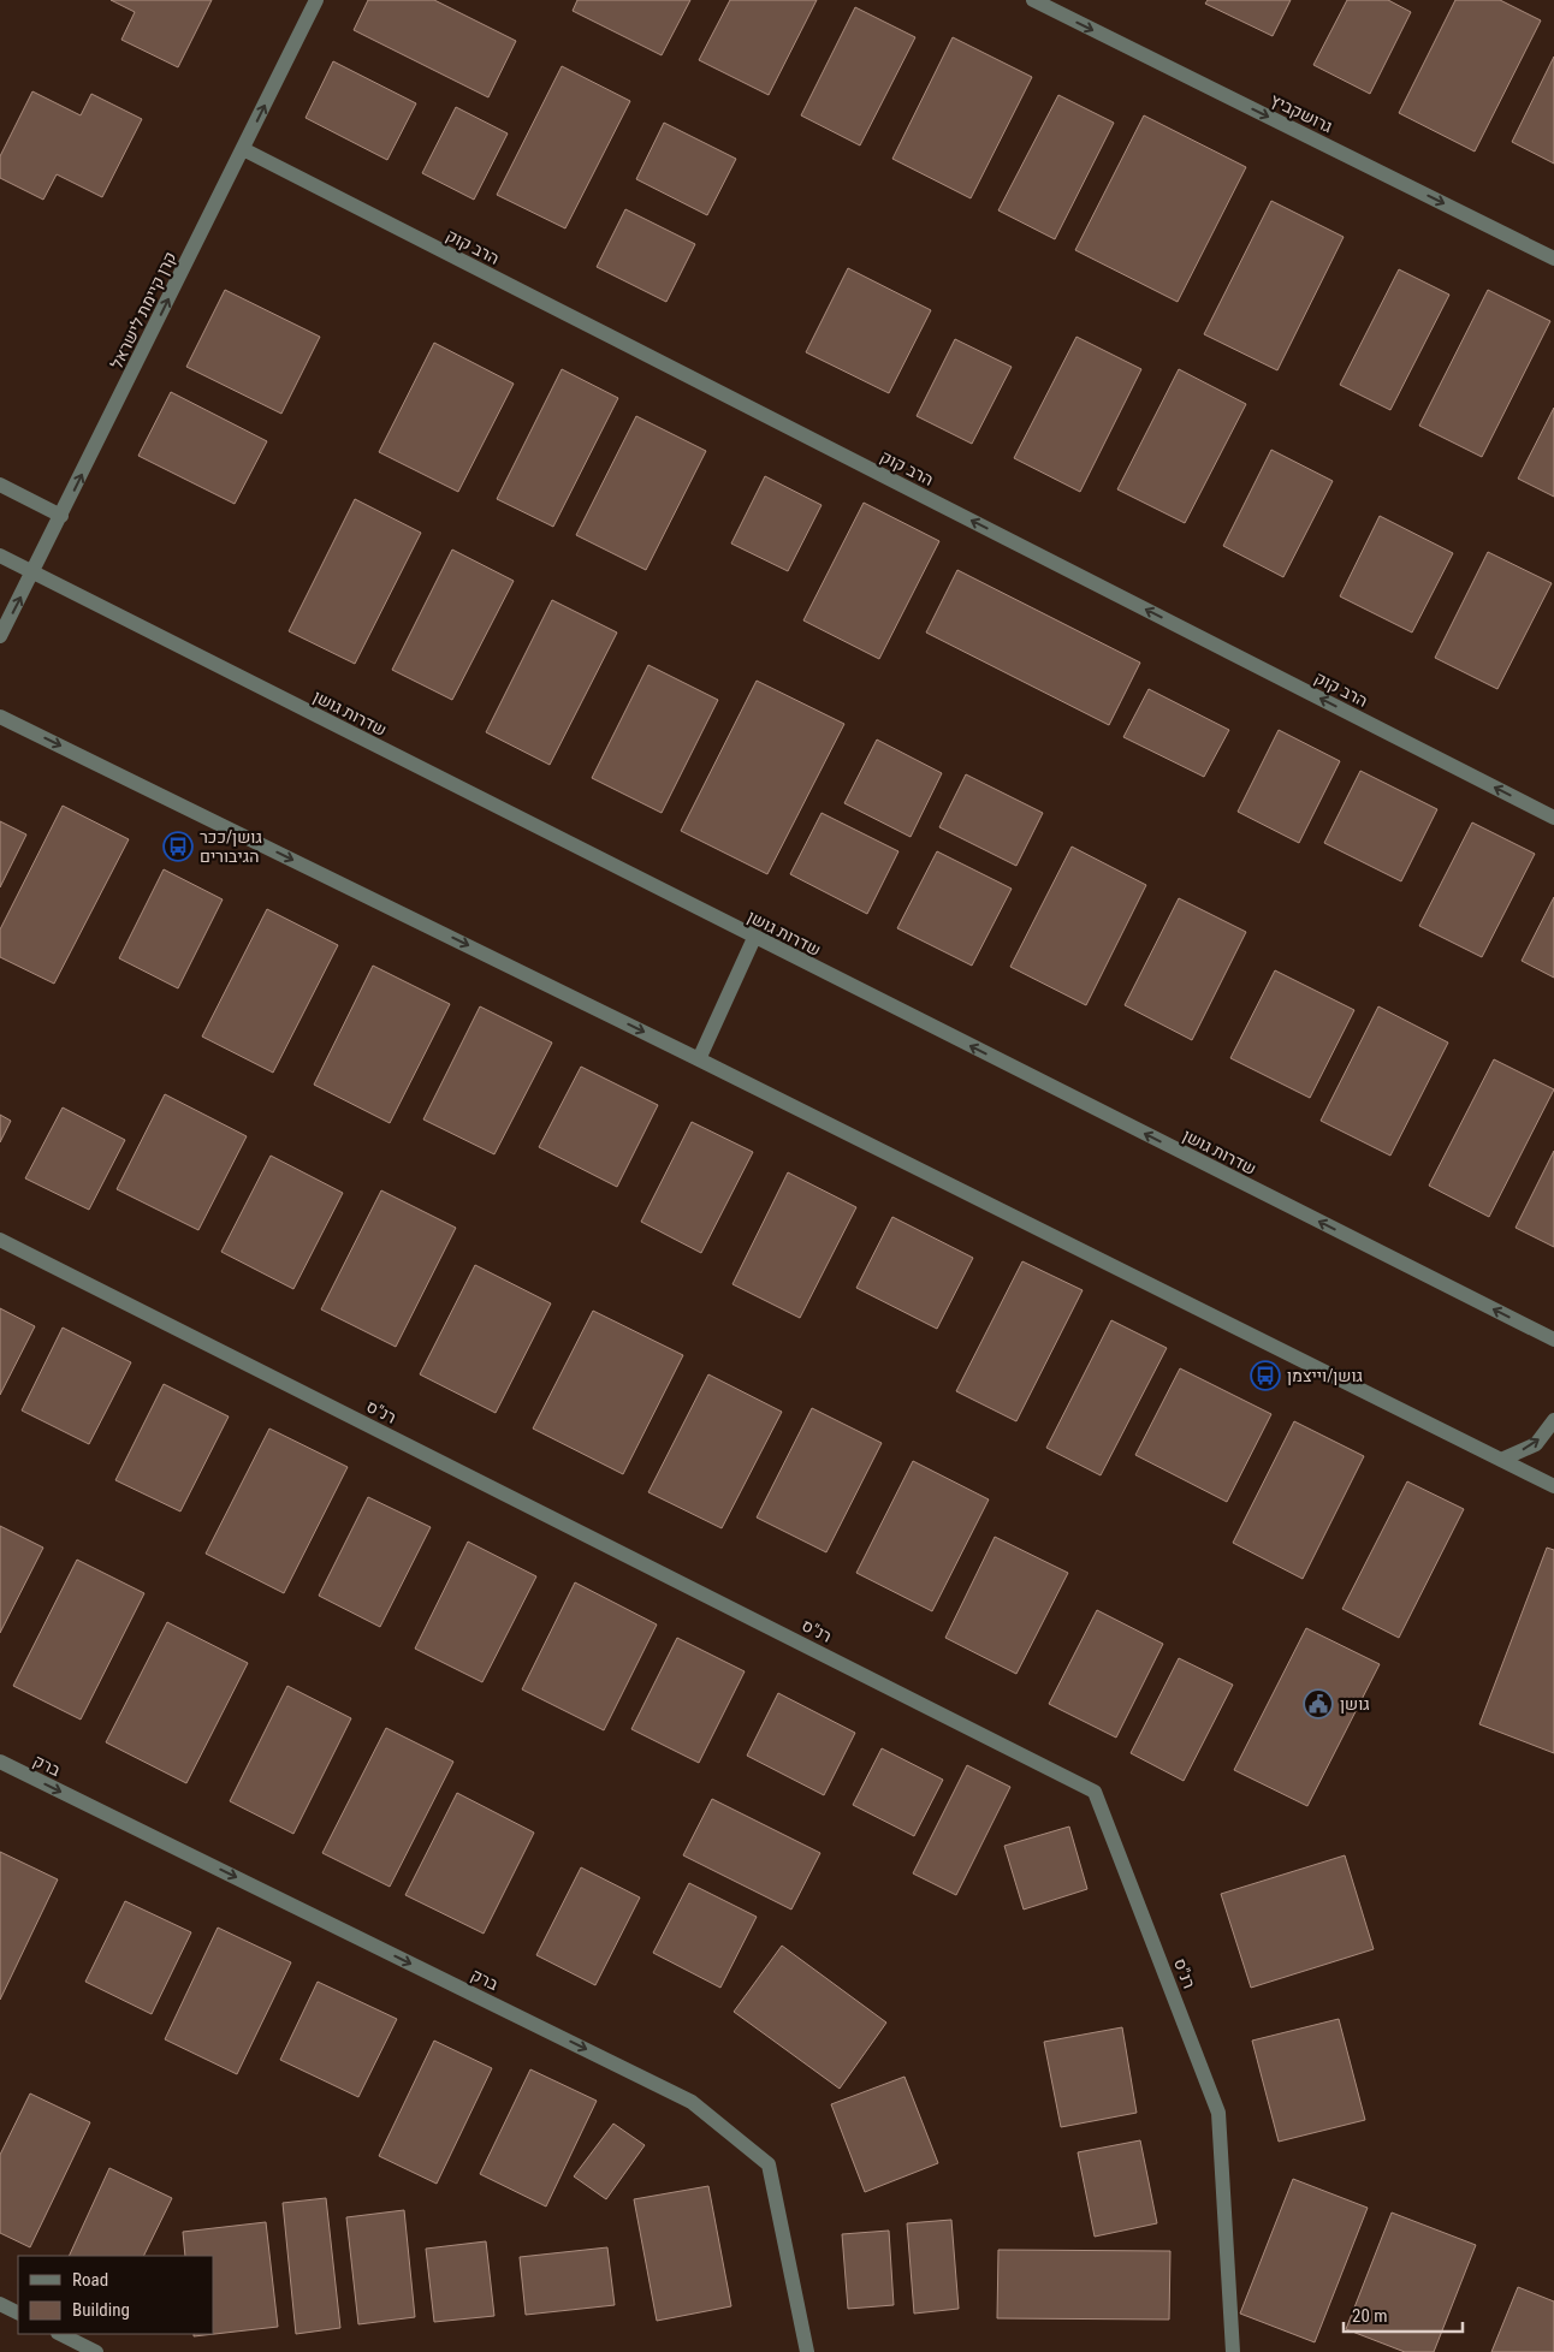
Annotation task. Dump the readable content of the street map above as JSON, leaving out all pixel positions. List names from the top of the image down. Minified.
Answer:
{"streets":{"street":["גרושקביץ","הרב קוק","קרן קיימת לישראל","שדרות גושן","רנ\"ס","ברק"]},"crossings":[["הרב קוק","קרן קיימת לישראל"],["קרן קיימת לישראל","שדרות גושן"]],"one_way":["גרושקביץ","הרב קוק","קרן קיימת לישראל","ברק"],"places":{"bus stop":["גושן/ככר הגיבורים","גושן/וייצמן"],"public building":["גושן"]},"legend":["Road","Building"],"scale_bar":"20 m"}
